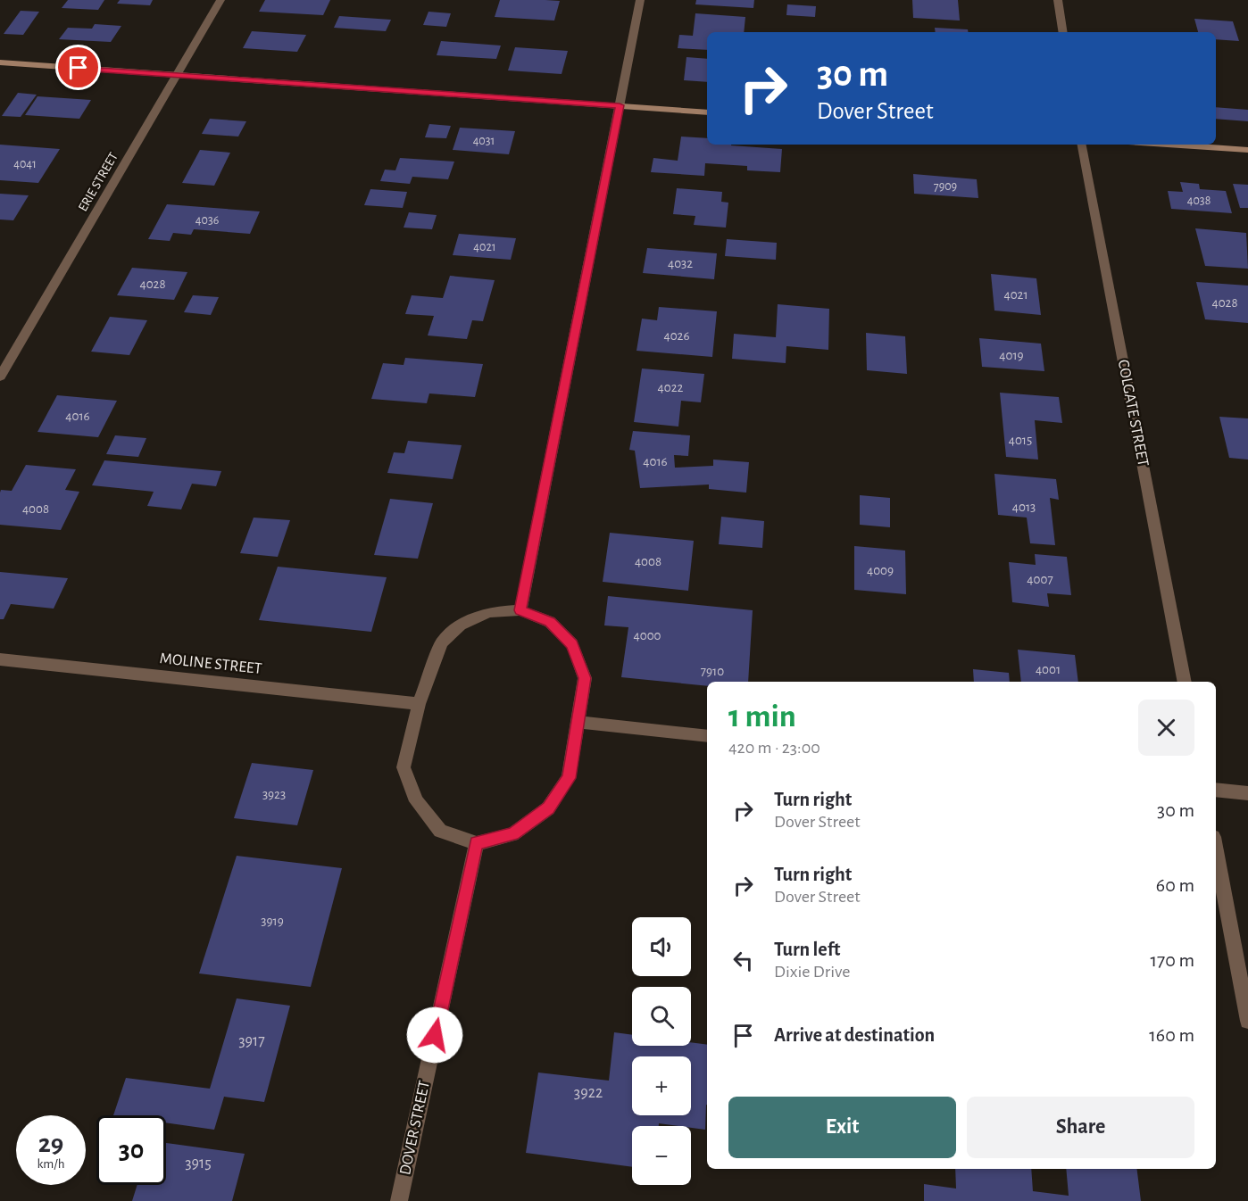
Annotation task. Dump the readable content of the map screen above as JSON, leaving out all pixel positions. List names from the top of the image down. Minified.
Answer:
{"streets":{"street":["ERIE STREET","COLGATE STREET","MOLINE STREET","DOVER STREET"]},"house_numbers":["4031","4041","7909","4038","4036","4021","4032","4028","4021","4028","4026","4019","4022","4016","4015","4016","4013","4008","4008","4009","4007","4000","4001","7910","3923","3919","3917","3922","3915"],"page":{"turn":["30 m","Dover Street"],"heading":["1 min","420 m · 23:00"],"list":[{"name":"Turn right","note":"Dover Street","value":"30 m"},{"name":"Turn right","note":"Dover Street","value":"60 m"},{"name":"Turn left","note":"Dixie Drive","value":"170 m"},{"name":"Arrive at destination","value":"160 m"}],"map_buttons":["+","−"],"buttons":["Exit","Share"],"speed":"29 km/h","limit":"30"}}
